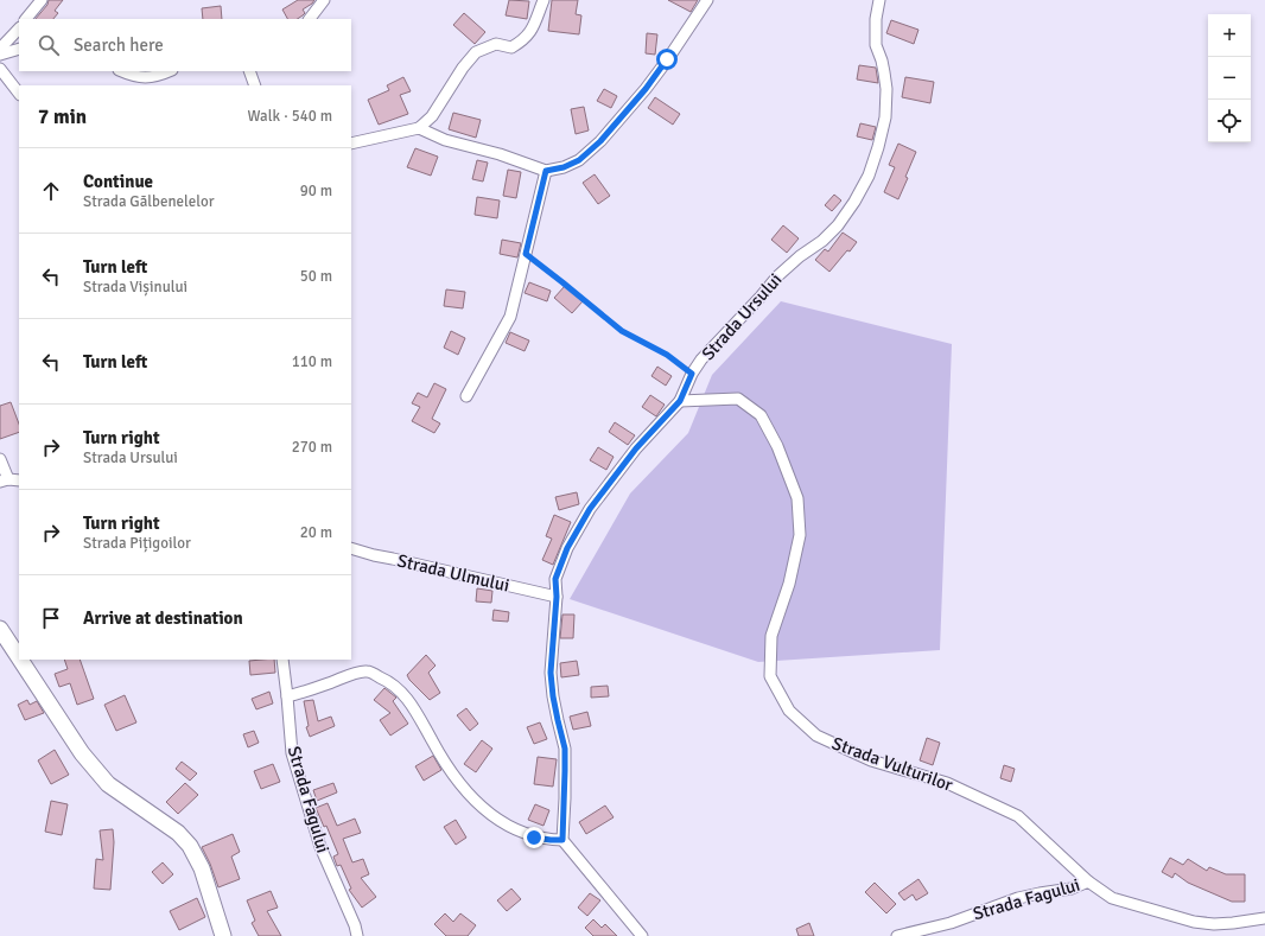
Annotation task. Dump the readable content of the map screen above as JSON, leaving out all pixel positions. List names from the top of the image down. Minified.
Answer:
{"streets":{"street":["Strada Ursului","Strada Ulmului","Strada Vulturilor","Strada Fagului"]},"crossings":[["Strada Ursului","Strada Ulmului"],["Strada Ursului","Strada Vulturilor"],["Strada Vulturilor","Strada Fagului"]],"page":{"map_buttons":["+","−"],"search":"Search here","heading":["7 min","Walk · 540 m"],"list":[["Continue","Strada Gălbenelelor","90 m"],["Turn left","Strada Vișinului","50 m"],["Turn left","110 m"],["Turn right","Strada Ursului","270 m"],["Turn right","Strada Pițigoilor","20 m"],"Arrive at destination"]}}
